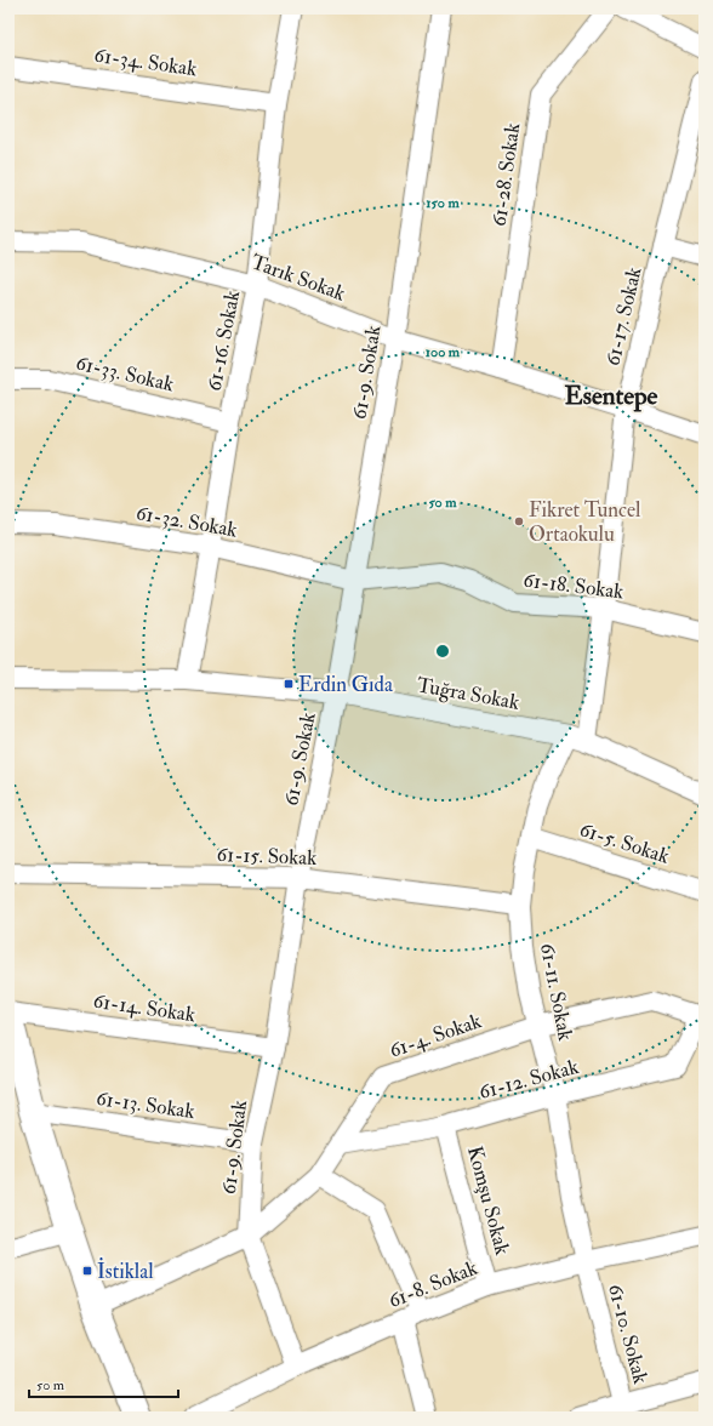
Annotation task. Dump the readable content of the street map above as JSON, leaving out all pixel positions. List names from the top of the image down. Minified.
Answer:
{"streets":{"street":["61-34. Sokak","61-28. Sokak","Tarık Sokak","61-17. Sokak","61-16. Sokak","61-9. Sokak","61-33. Sokak","61-32. Sokak","61-18. Sokak","Tuğra Sokak","61-5. Sokak","61-15. Sokak","61-11. Sokak","61-14. Sokak","61-4. Sokak","61-12. Sokak","61-13. Sokak","Komşu Sokak","61-8. Sokak","61-10. Sokak"]},"crossings":[["61-34. Sokak","61-16. Sokak"],["61-28. Sokak","Tarık Sokak"],["Tarık Sokak","61-17. Sokak"],["Tarık Sokak","61-16. Sokak"],["Tarık Sokak","61-9. Sokak"],["61-17. Sokak","61-18. Sokak"],["61-17. Sokak","Tuğra Sokak"],["61-16. Sokak","61-33. Sokak"],["61-16. Sokak","61-32. Sokak"],["61-16. Sokak","Tuğra Sokak"],["61-9. Sokak","61-32. Sokak"],["61-9. Sokak","61-18. Sokak"],["61-9. Sokak","Tuğra Sokak"],["61-9. Sokak","61-15. Sokak"],["61-9. Sokak","61-14. Sokak"],["61-9. Sokak","61-4. Sokak"],["61-9. Sokak","61-13. Sokak"],["61-9. Sokak","61-8. Sokak"],["61-32. Sokak","61-18. Sokak"],["Tuğra Sokak","61-11. Sokak"],["61-5. Sokak","61-11. Sokak"],["61-15. Sokak","61-11. Sokak"],["61-11. Sokak","61-4. Sokak"],["61-11. Sokak","61-12. Sokak"],["61-11. Sokak","61-8. Sokak"],["61-11. Sokak","61-10. Sokak"],["61-4. Sokak","61-12. Sokak"],["61-12. Sokak","Komşu Sokak"],["Komşu Sokak","61-8. Sokak"],["61-8. Sokak","61-10. Sokak"]],"districts":["Esentepe"],"places":{"other":["Fikret Tuncel Ortaokulu"],"transit":["Erdin Gıda","İstiklal"]},"scale_bar":"50 m","rings":["150 m","100 m","50 m"]}
